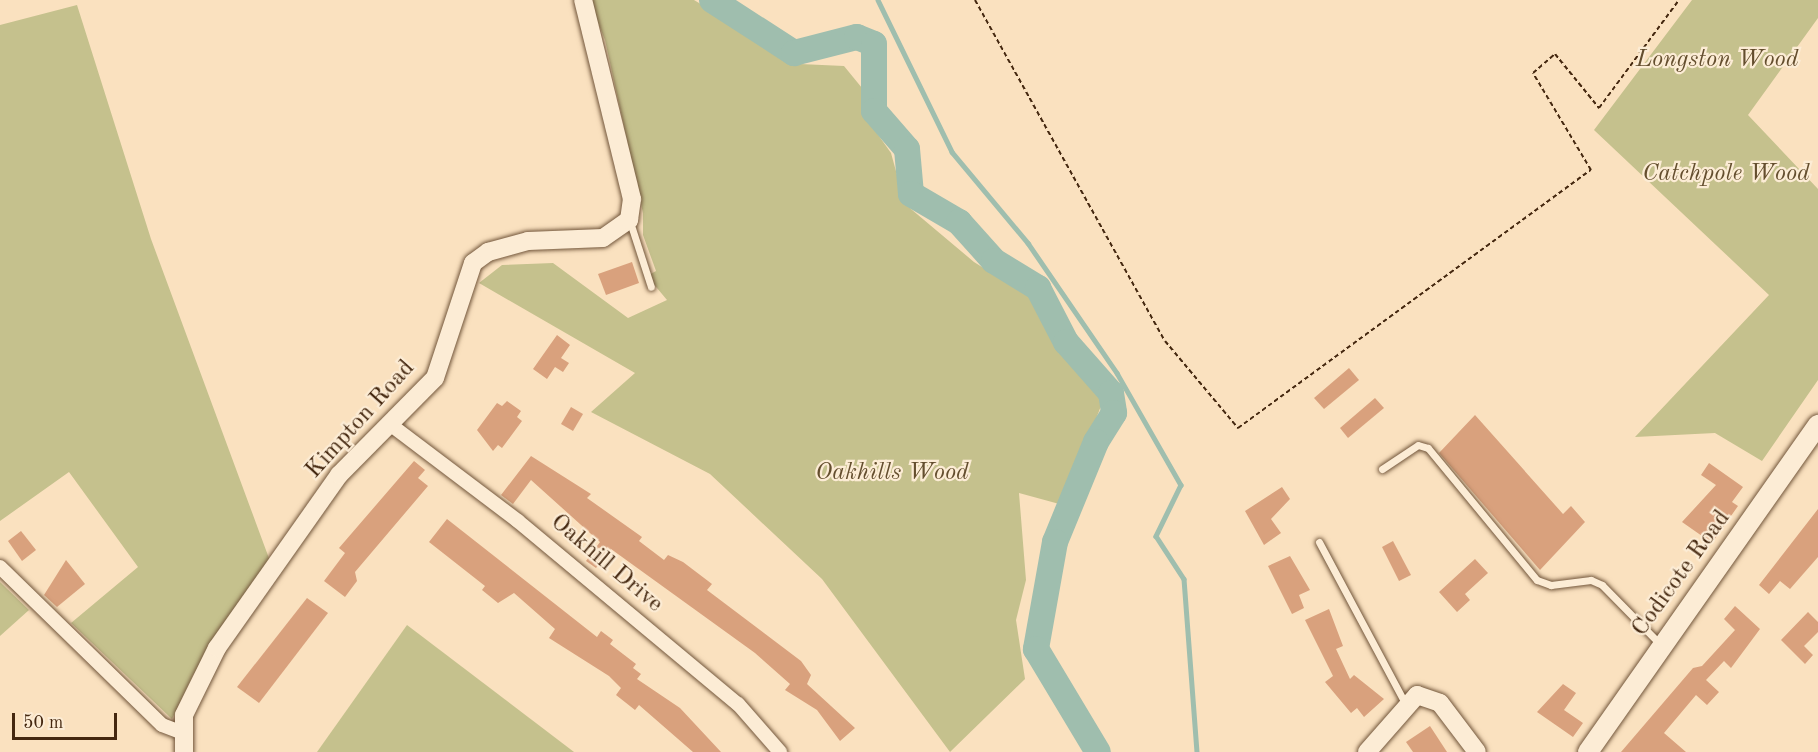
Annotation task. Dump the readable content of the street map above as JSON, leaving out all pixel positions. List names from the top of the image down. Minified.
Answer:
{"streets":{"main road":["Codicote Road"],"street":["Kimpton Road","Oakhill Drive"]},"crossings":[["Kimpton Road","Oakhill Drive"]],"parks":["Longston Wood","Catchpole Wood","Oakhills Wood"],"scale_bar":"50 m"}
